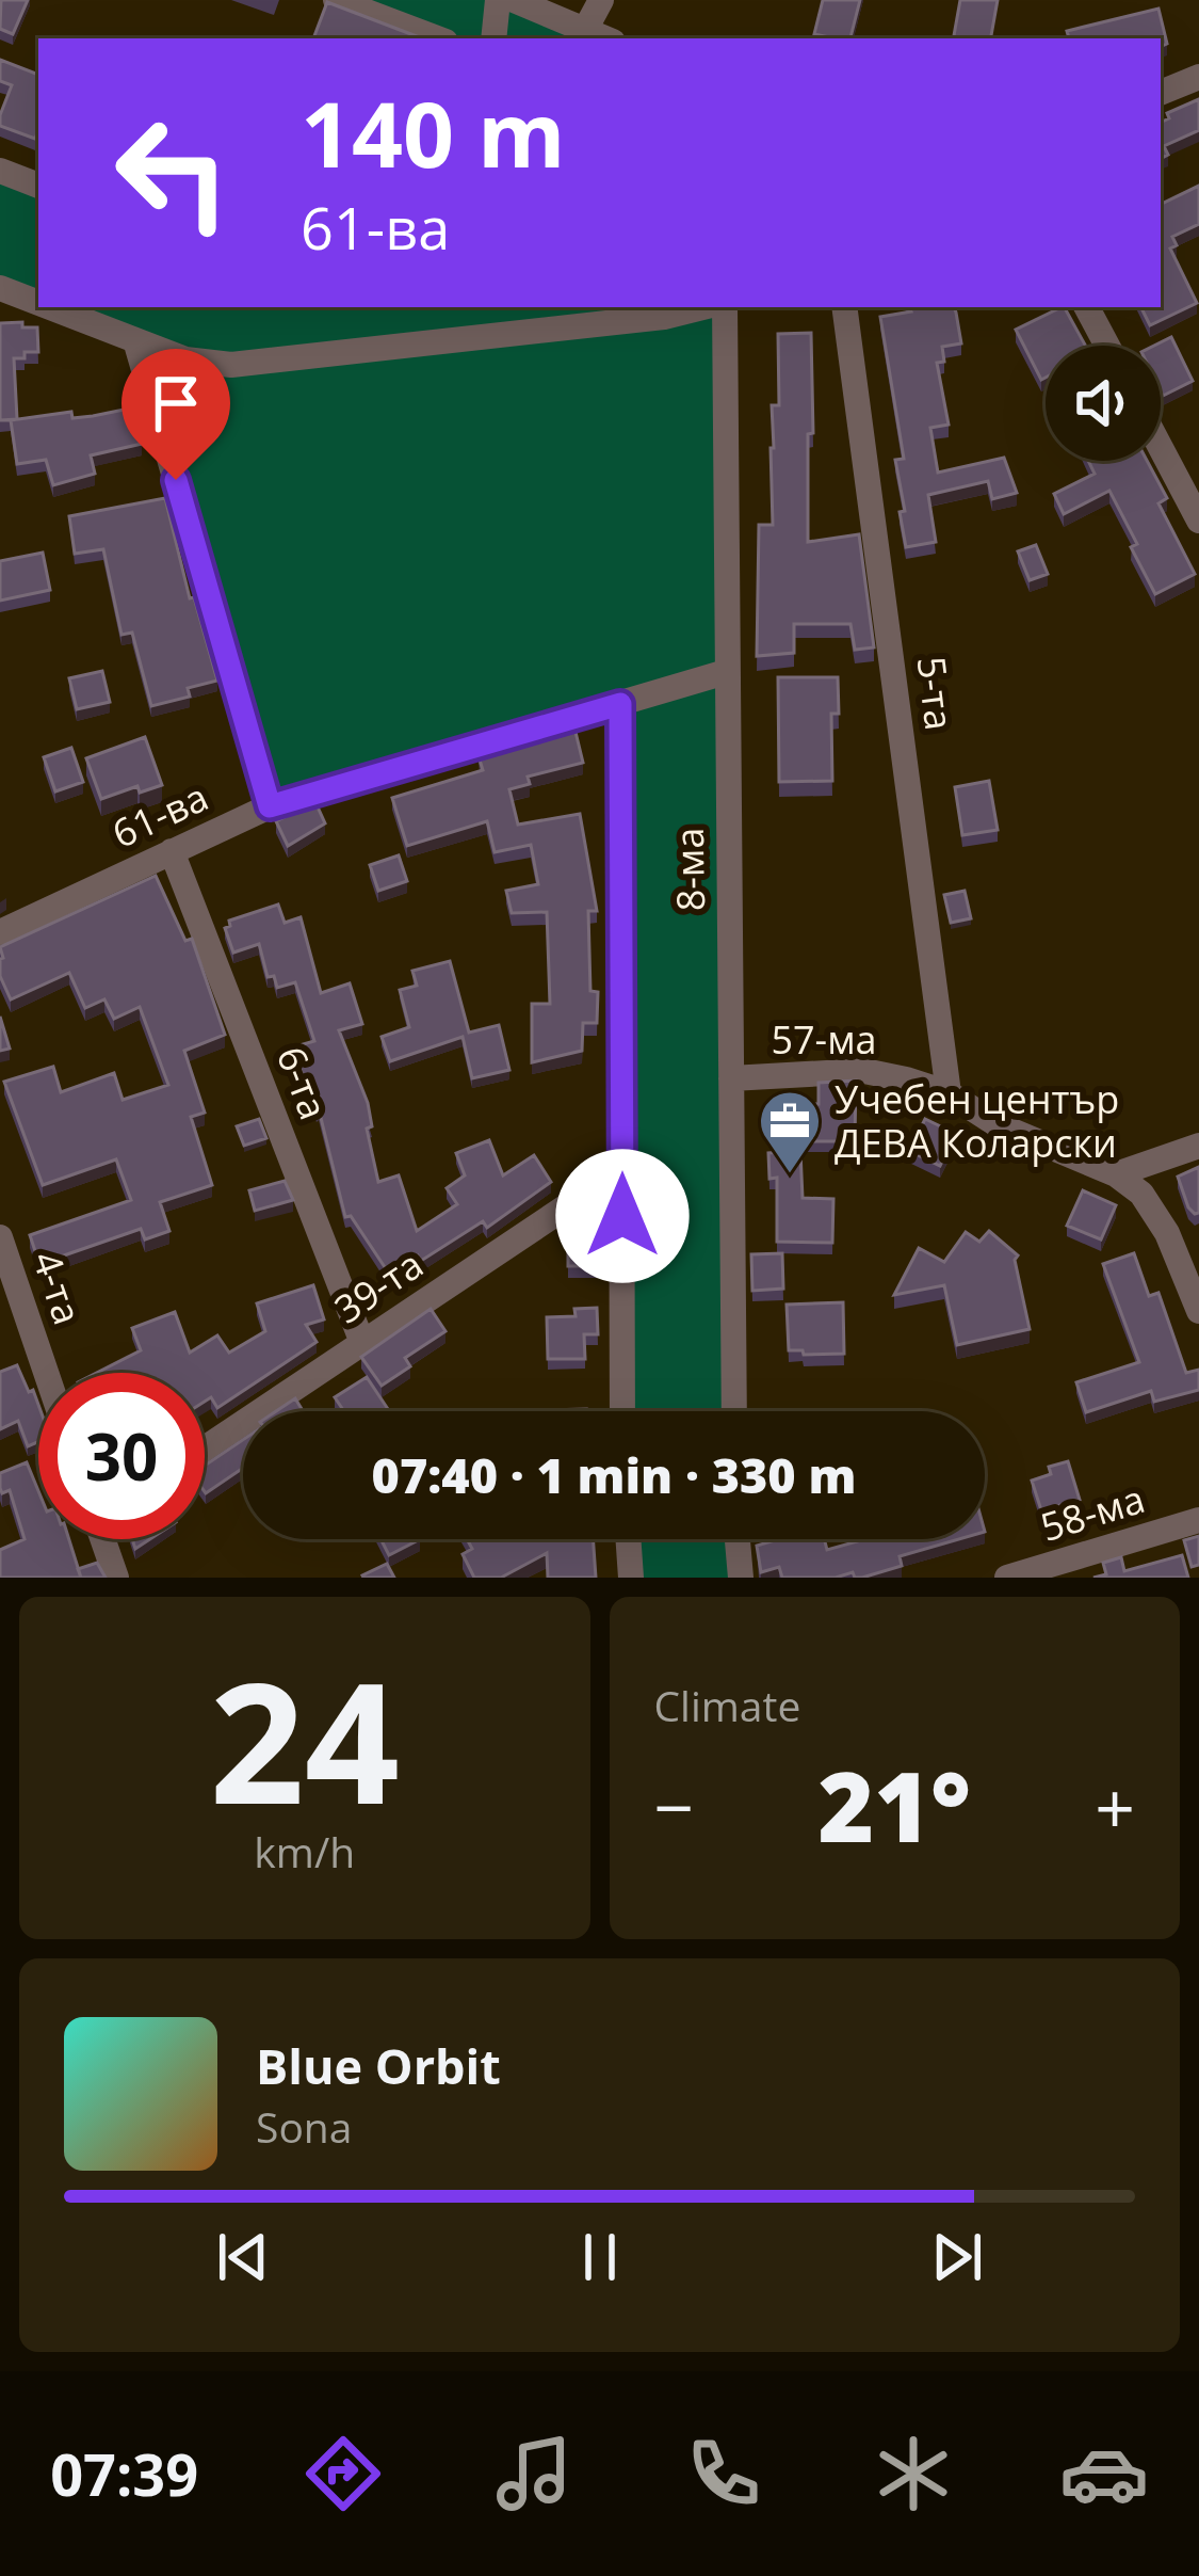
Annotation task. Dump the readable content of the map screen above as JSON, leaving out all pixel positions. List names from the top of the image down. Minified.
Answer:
{"streets":{"street":["5-та","61-ва","8-ма","57-ма","6-та","39-та","4-та","58-ма"]},"crossings":[["5-та","57-ма"],["61-ва","8-ма"],["61-ва","6-та"],["8-ма","57-ма"],["8-ма","39-та"],["6-та","39-та"]],"places":{"office":["Учебен център ДЕВА Коларски"]},"page":{"turn":["140 m","61-ва"],"limit":"30","trip":"07:40 · 1 min · 330 m","tile":[["24","km/h"],"Climate"],"heat":["−","21°","+"],"song":["Blue Orbit","Sona"],"tabs":"07:39"}}
